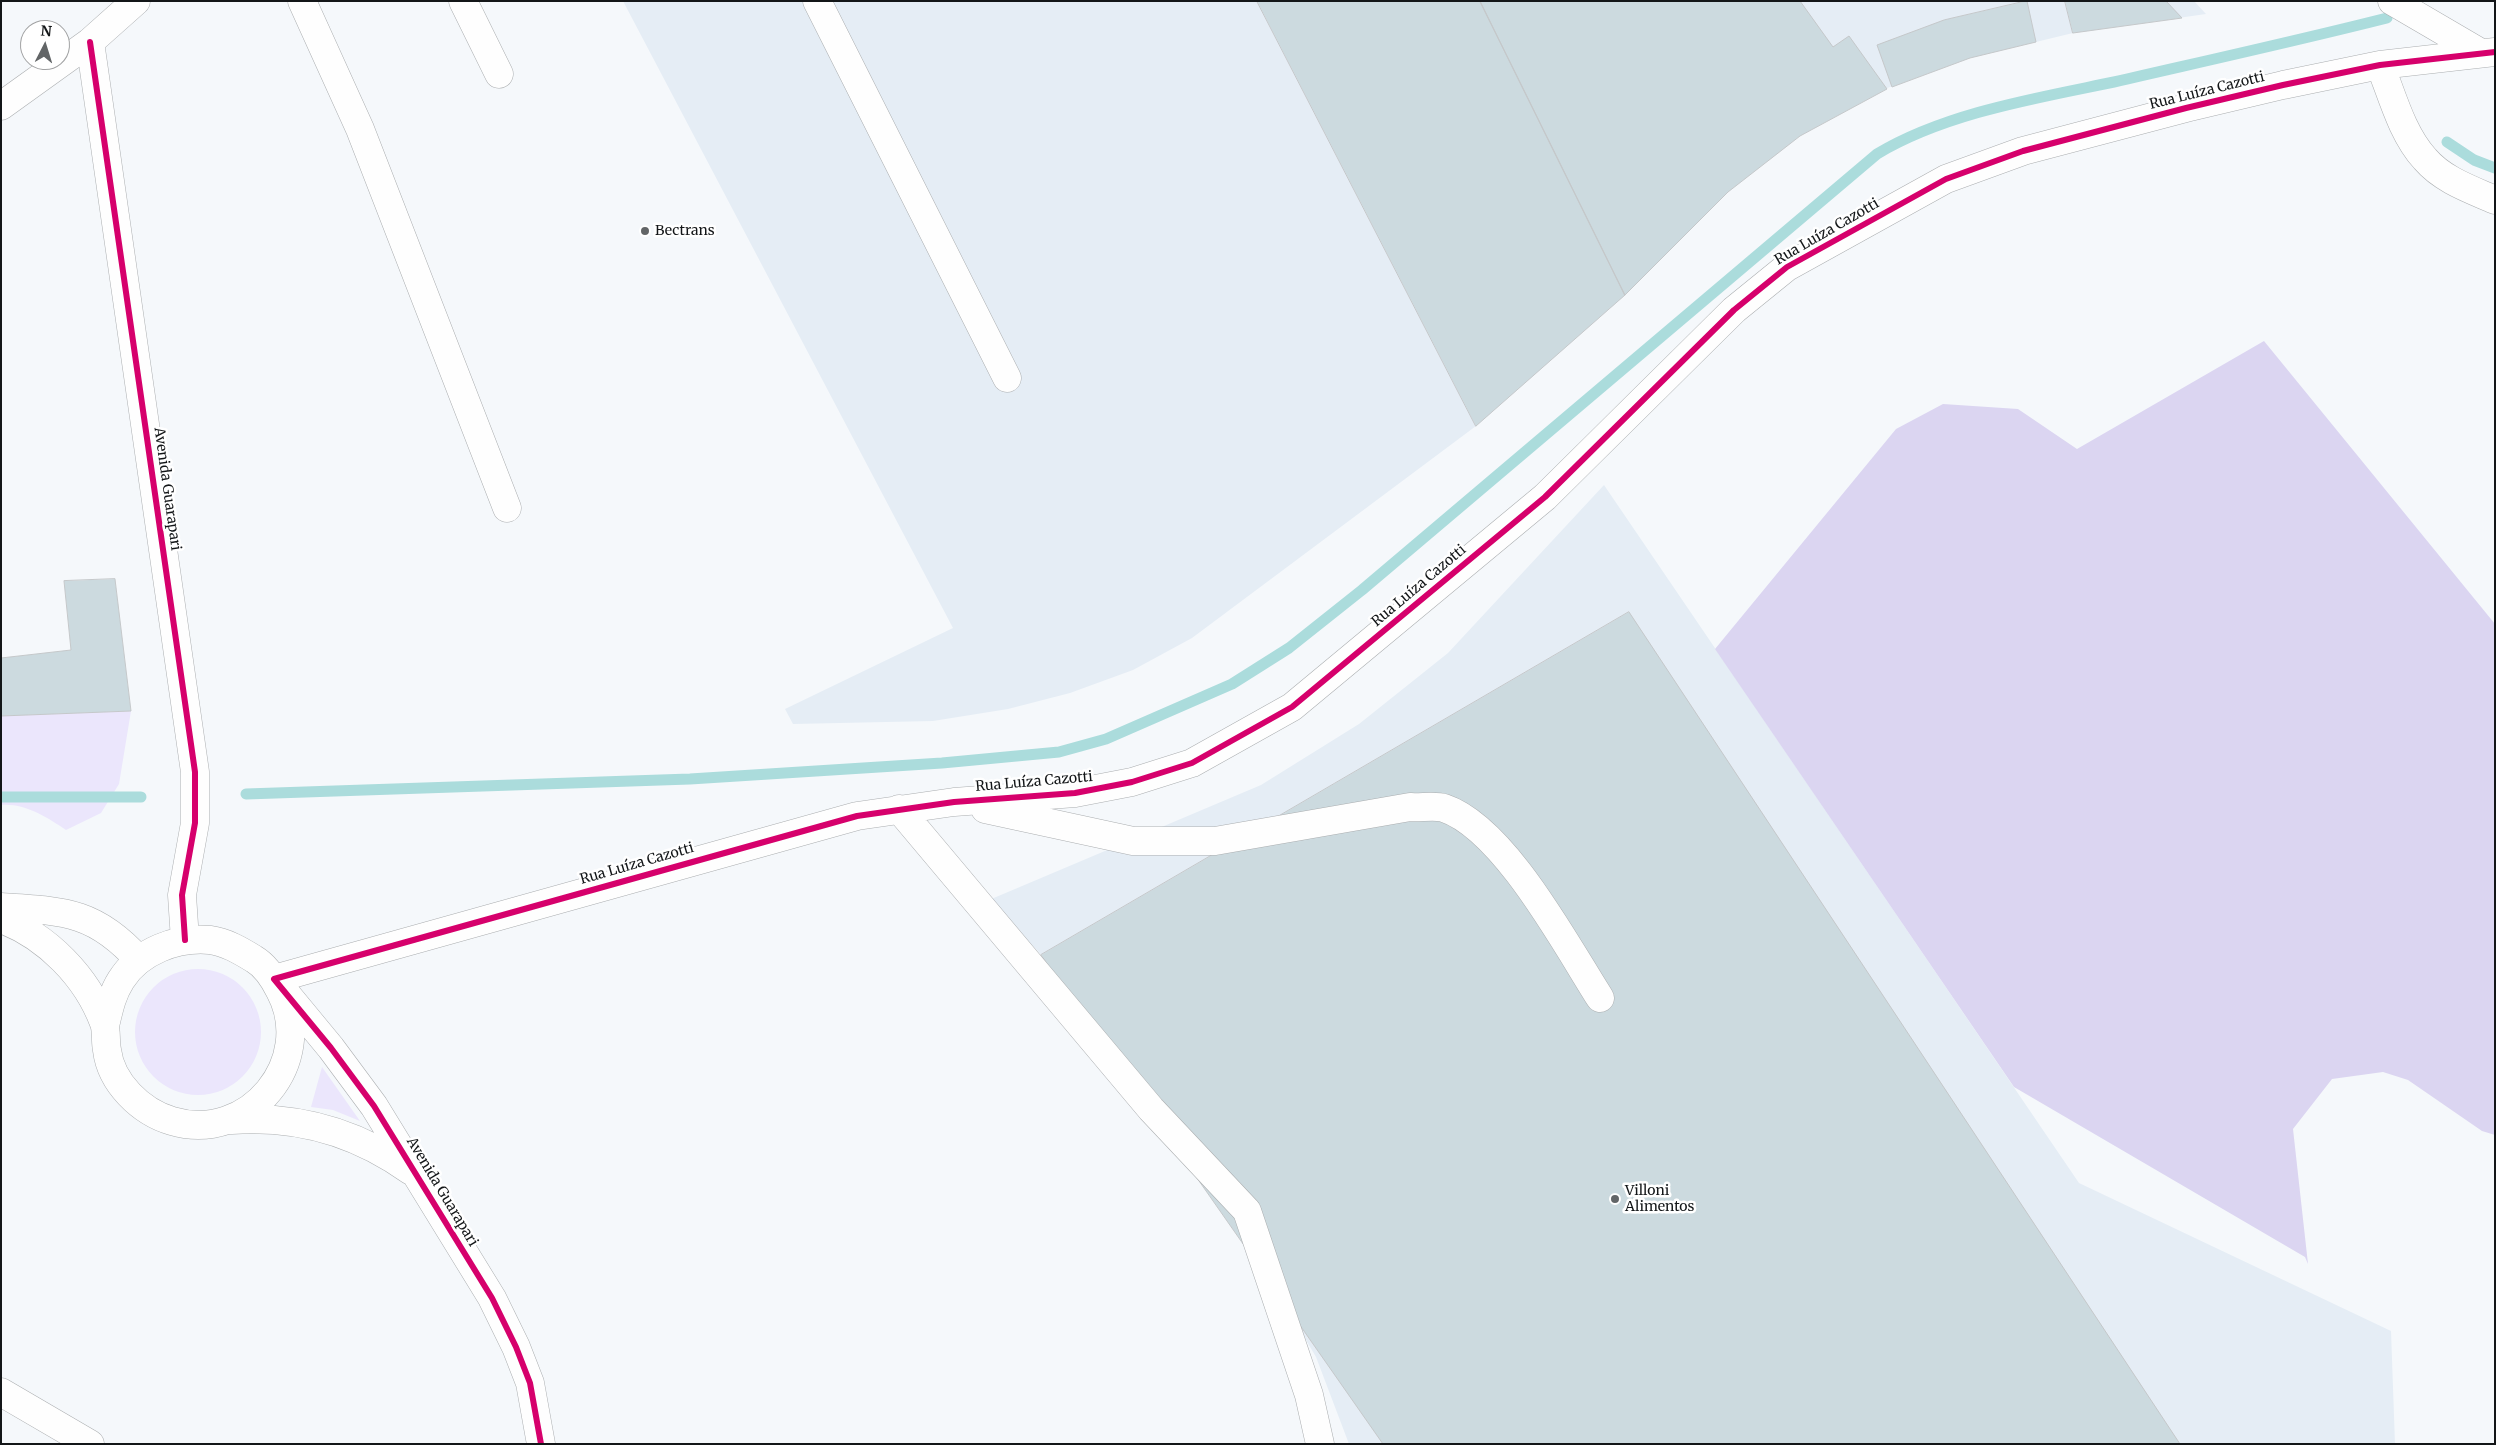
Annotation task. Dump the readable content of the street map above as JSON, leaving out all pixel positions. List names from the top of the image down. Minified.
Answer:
{"streets":{"street":["Rua Luíza Cazotti","Avenida Guarapari"]},"crossings":[["Rua Luíza Cazotti","Avenida Guarapari"]],"places":["Bectrans","Villoni Alimentos"],"north":"top"}
